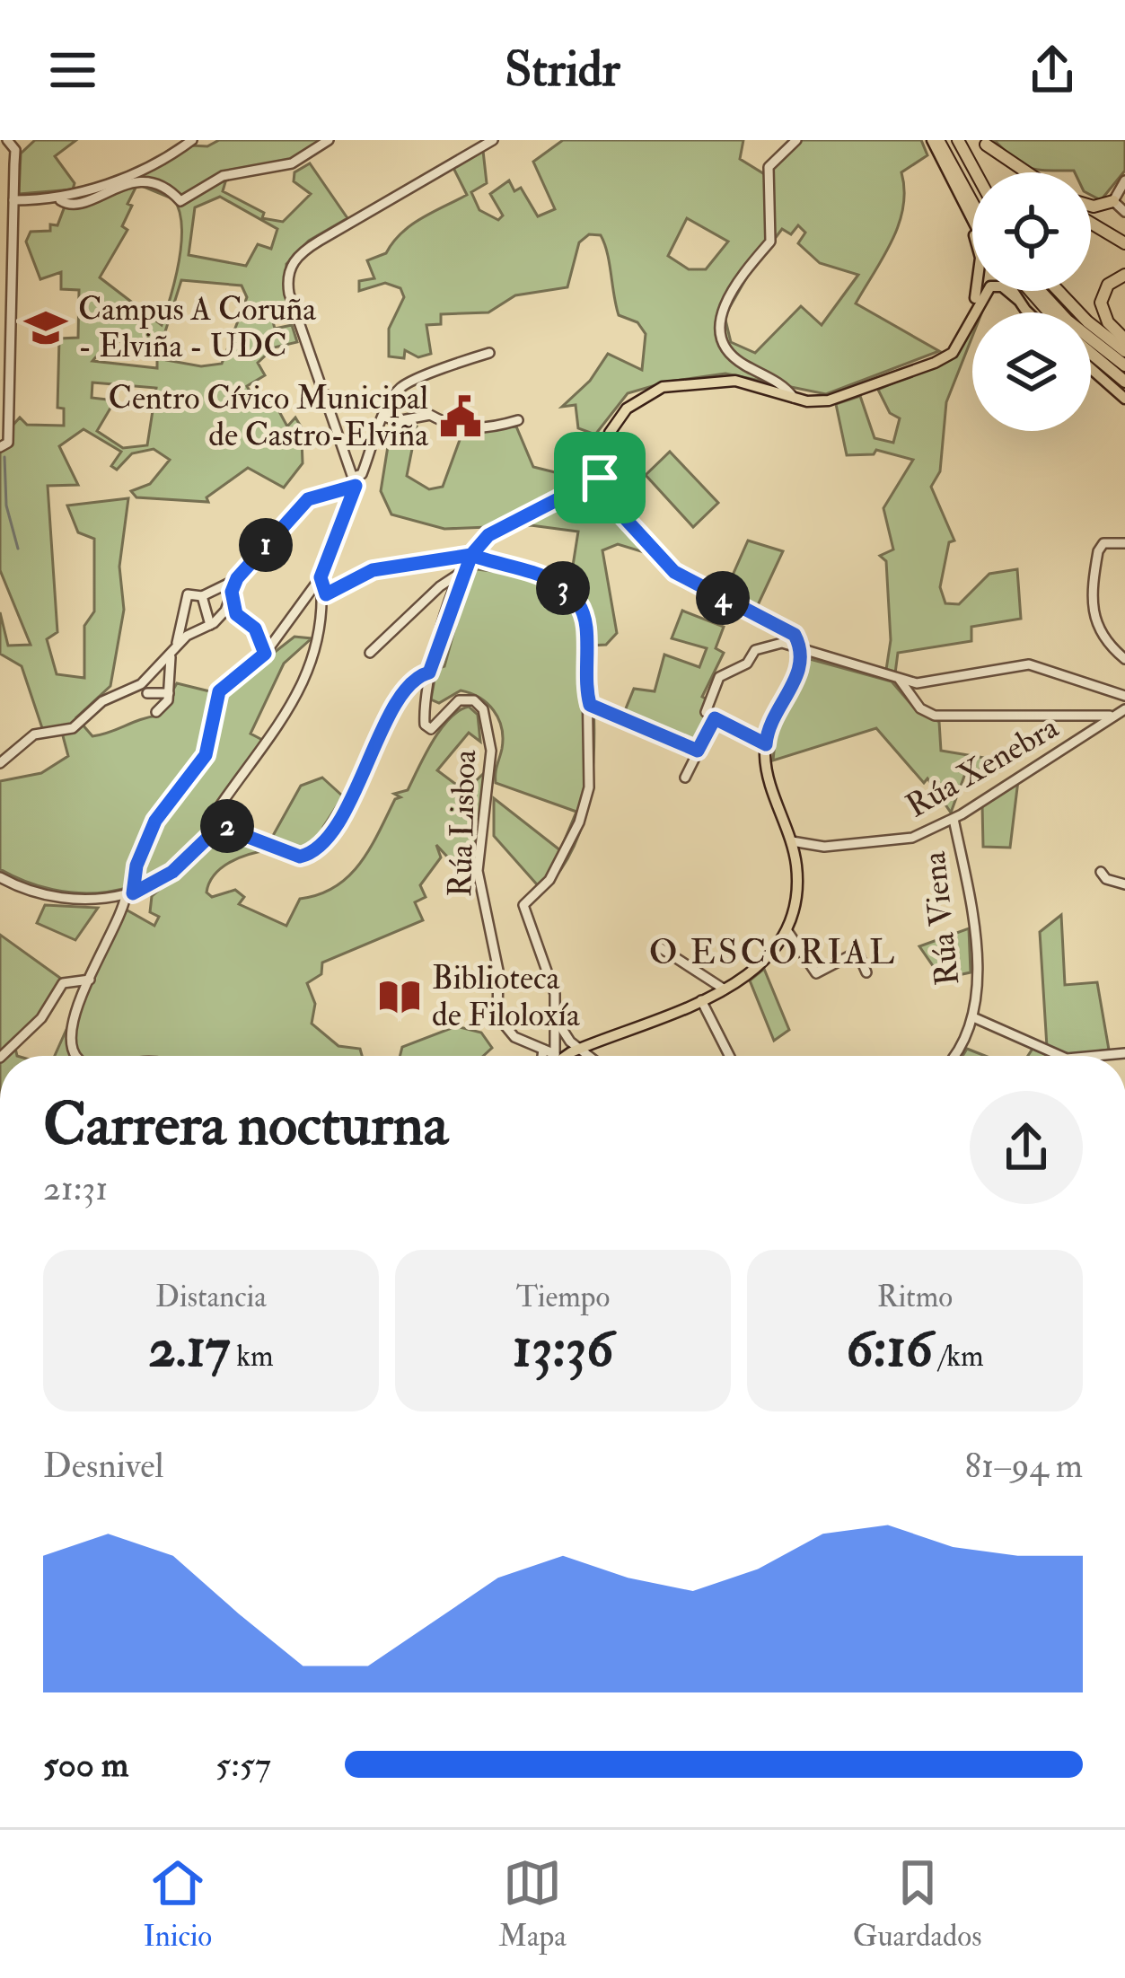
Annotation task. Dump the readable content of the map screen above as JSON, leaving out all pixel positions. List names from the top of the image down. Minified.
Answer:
{"streets":{"street":["Rúa Xenebra","Rúa Lisboa","Rúa Viena"]},"crossings":[["Rúa Xenebra","Rúa Viena"]],"districts":["O ESCORIAL"],"places":{"school or university":["Campus A Coruña - Elviña - UDC"],"public building":["Centro Cívico Municipal de Castro-Elviña"],"library":["Biblioteca de Filoloxía"]},"page":{"header":"Stridr","pins":["1","3","4","2"],"heading":["Carrera nocturna","21:31"],"stats":[["Distancia","2.17 km"],["Tiempo","13:36"],["Ritmo","6:16 /km"]],"chart":["Desnivel","81–94 m"],"list":[{"name":"500 m","note":"5:57"}],"tabs":["Inicio","Mapa","Guardados"]}}
